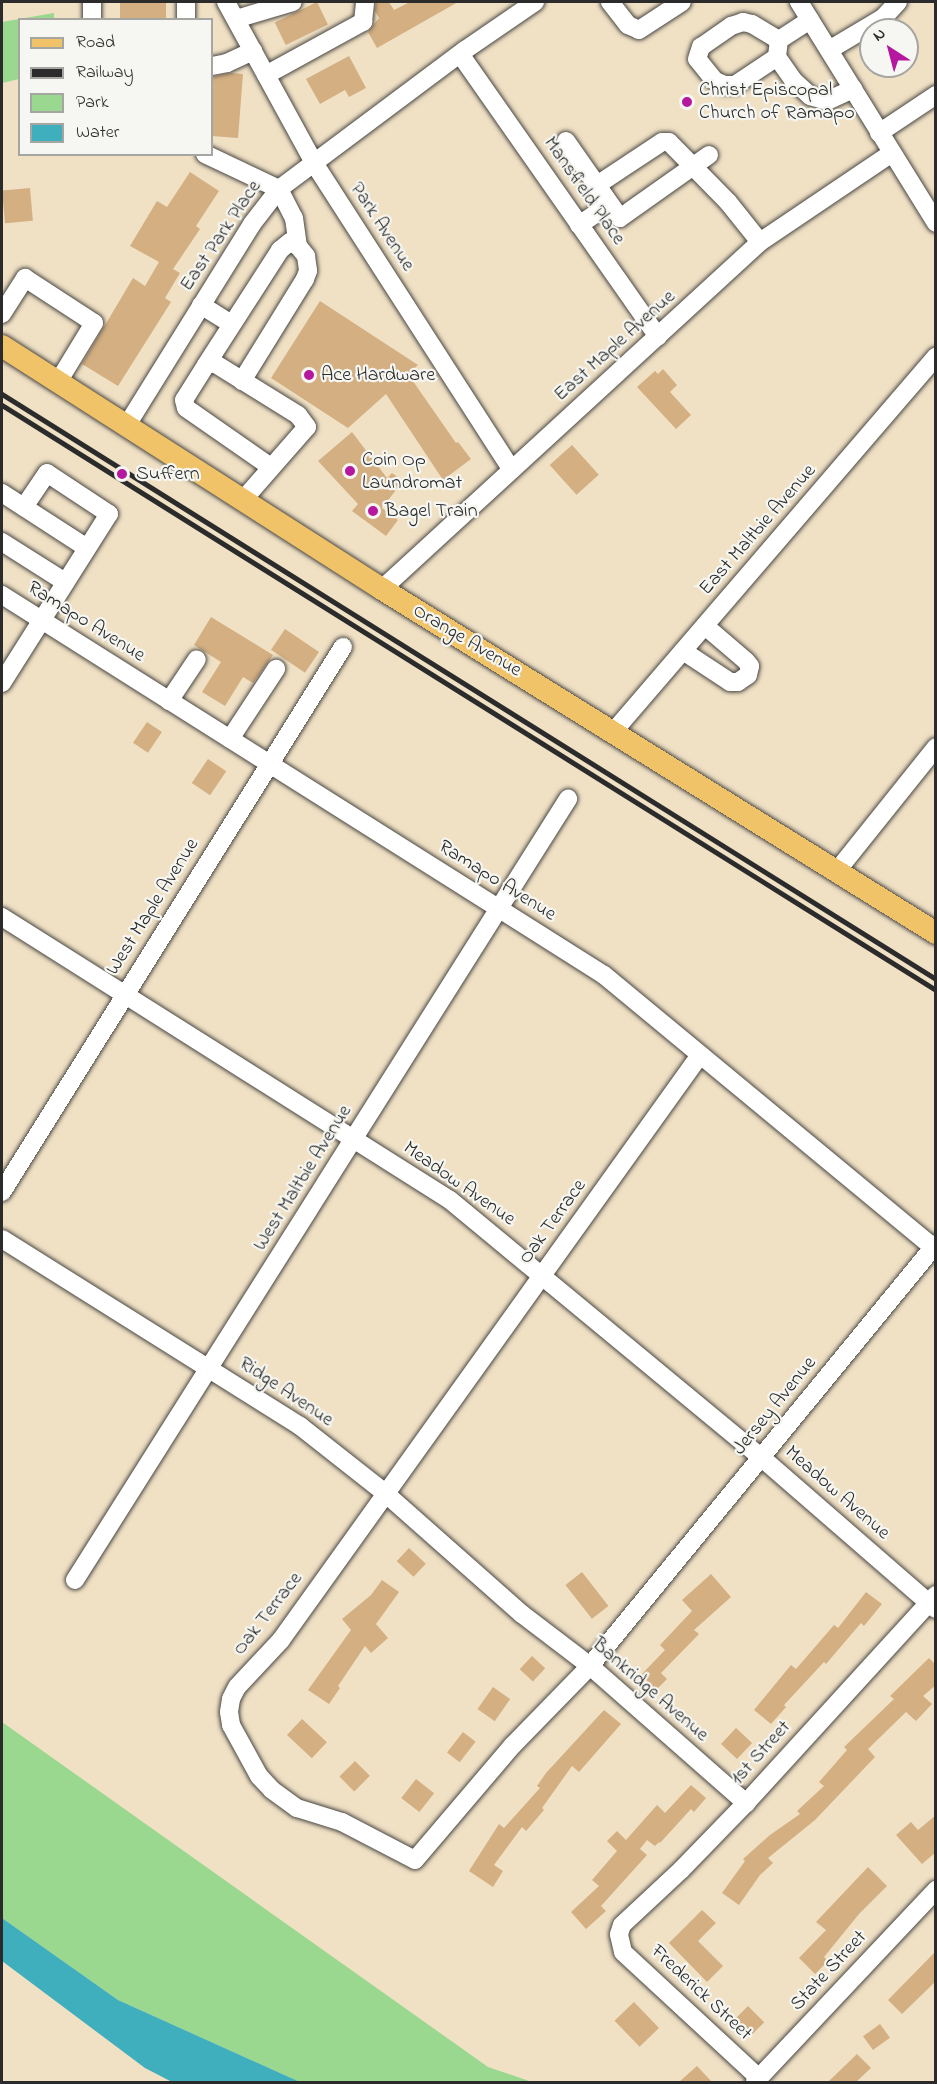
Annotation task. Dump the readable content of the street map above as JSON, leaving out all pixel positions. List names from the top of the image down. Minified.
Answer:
{"streets":{"main road":["Orange Avenue"],"street":["Mansfield Place","Park Avenue","East Park Place","East Maple Avenue","East Maltbie Avenue","Ramapo Avenue","West Maple Avenue","West Maltbie Avenue","Meadow Avenue","Oak Terrace","Ridge Avenue","Jersey Avenue","Bankridge Avenue","1st Street","State Street","Frederick Street"]},"crossings":[["Mansfield Place","East Park Place"],["Mansfield Place","East Maple Avenue"],["Park Avenue","East Park Place"],["Park Avenue","East Maple Avenue"],["East Park Place","Orange Avenue"],["East Maple Avenue","Orange Avenue"],["East Maltbie Avenue","Orange Avenue"],["Ramapo Avenue","West Maple Avenue"],["Ramapo Avenue","West Maltbie Avenue"],["Ramapo Avenue","Oak Terrace"],["Ramapo Avenue","Jersey Avenue"],["West Maple Avenue","Meadow Avenue"],["West Maltbie Avenue","Meadow Avenue"],["West Maltbie Avenue","Ridge Avenue"],["Meadow Avenue","Oak Terrace"],["Meadow Avenue","Jersey Avenue"],["Meadow Avenue","1st Street"],["Oak Terrace","Ridge Avenue"],["Oak Terrace","Jersey Avenue"],["Oak Terrace","Bankridge Avenue"],["Ridge Avenue","Bankridge Avenue"],["Bankridge Avenue","1st Street"],["1st Street","Frederick Street"],["State Street","Frederick Street"]],"places":["Christ Episcopal Church of Ramapo","Ace Hardware","Coin Op Laundromat","Suffern","Bagel Train"],"legend":["Road","Railway","Park","Water"],"north":"top left"}
